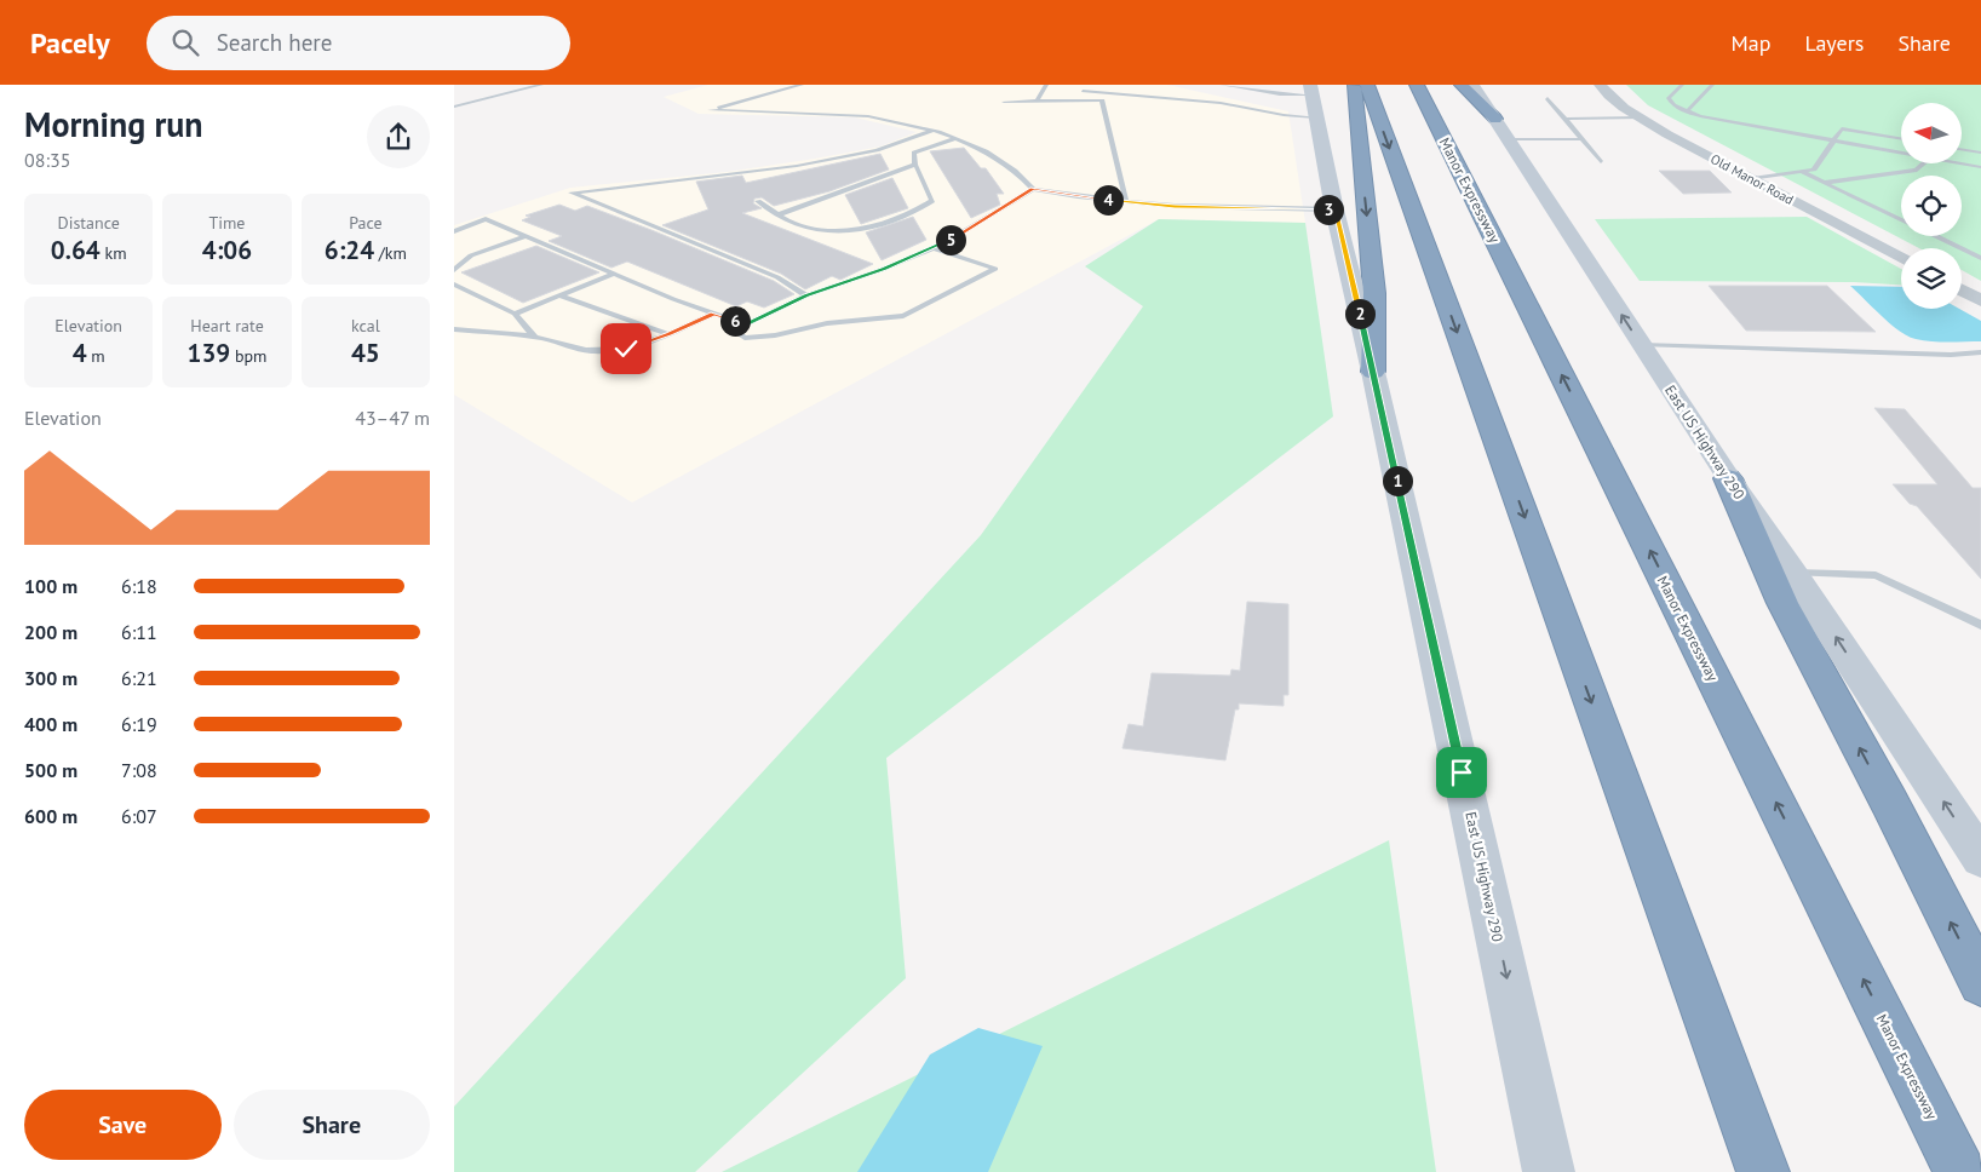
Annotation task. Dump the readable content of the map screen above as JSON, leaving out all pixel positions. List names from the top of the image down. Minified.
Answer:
{"streets":{"highway":["Manor Expressway"],"main road":["East US Highway 290"],"street":["Old Manor Road"]},"north":"left","page":{"header":"Pacely","search":"Search here","nav":["Map","Layers","Share"],"heading":["Morning run","08:35"],"pins":["4","3","5","2","6","1"],"stats":[["Distance","0.64 km"],["Time","4:06"],["Pace","6:24 /km"],["Elevation","4 m"],["Heart rate","139 bpm"],["kcal","45"]],"chart":["Elevation","43–47 m"],"list":[{"name":"100 m","note":"6:18"},{"name":"200 m","note":"6:11"},{"name":"300 m","note":"6:21"},{"name":"400 m","note":"6:19"},{"name":"500 m","note":"7:08"},{"name":"600 m","note":"6:07"}],"buttons":["Save","Share"]}}
